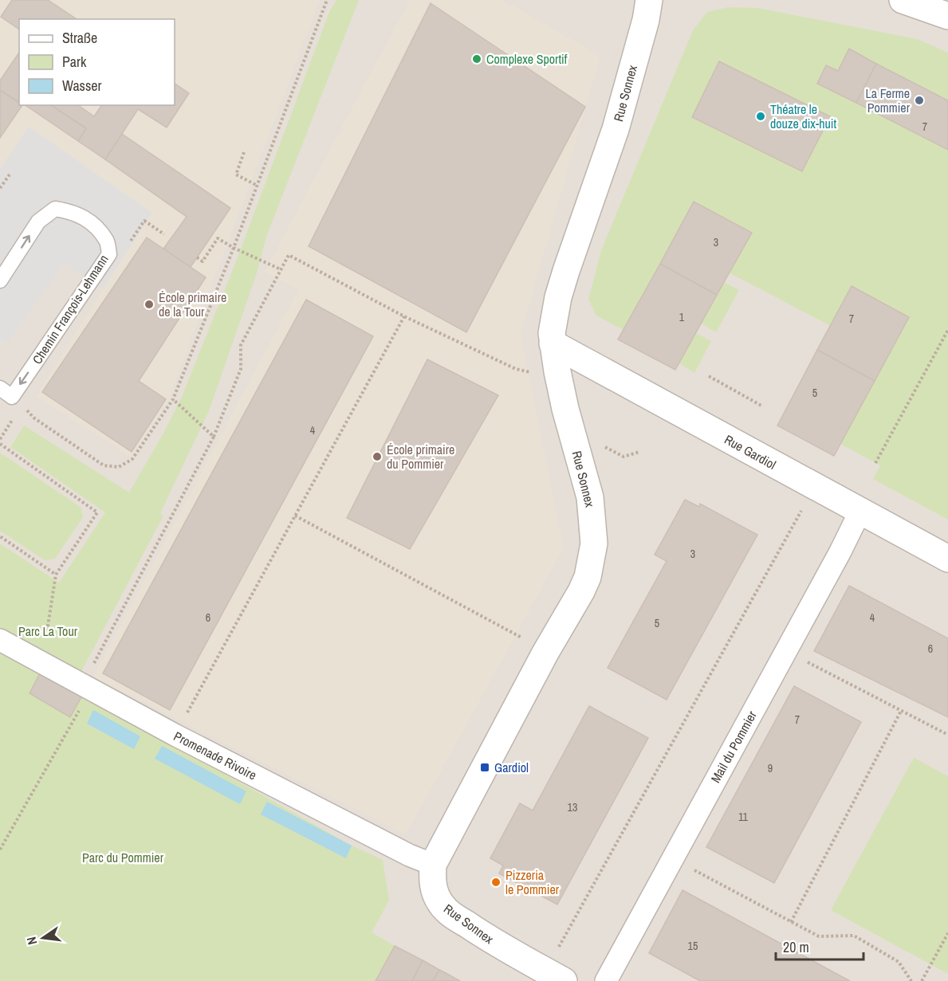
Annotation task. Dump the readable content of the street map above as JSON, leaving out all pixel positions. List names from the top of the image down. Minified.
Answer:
{"streets":{"street":["Rue Sonnex","Rue Gardiol","Mail du Pommier","Promenade Rivoire"],"lane":["Chemin François-Lehmann"]},"crossings":[["Rue Sonnex","Rue Gardiol"],["Rue Sonnex","Promenade Rivoire"],["Rue Gardiol","Mail du Pommier"]],"parks":["Parc La Tour","Parc du Pommier"],"places":{"other":["Complexe Sportif","La Ferme Pommier","Théatre le douze dix-huit","École primaire de la Tour","École primaire du Pommier","Pizzeria le Pommier"],"transit":["Gardiol"]},"house_numbers":["7","3","1","7","5","4","3","6","4","5","6","7","9","13","11","15"],"legend":["Straße","Park","Wasser"],"scale_bar":"20 m","north":"left"}
